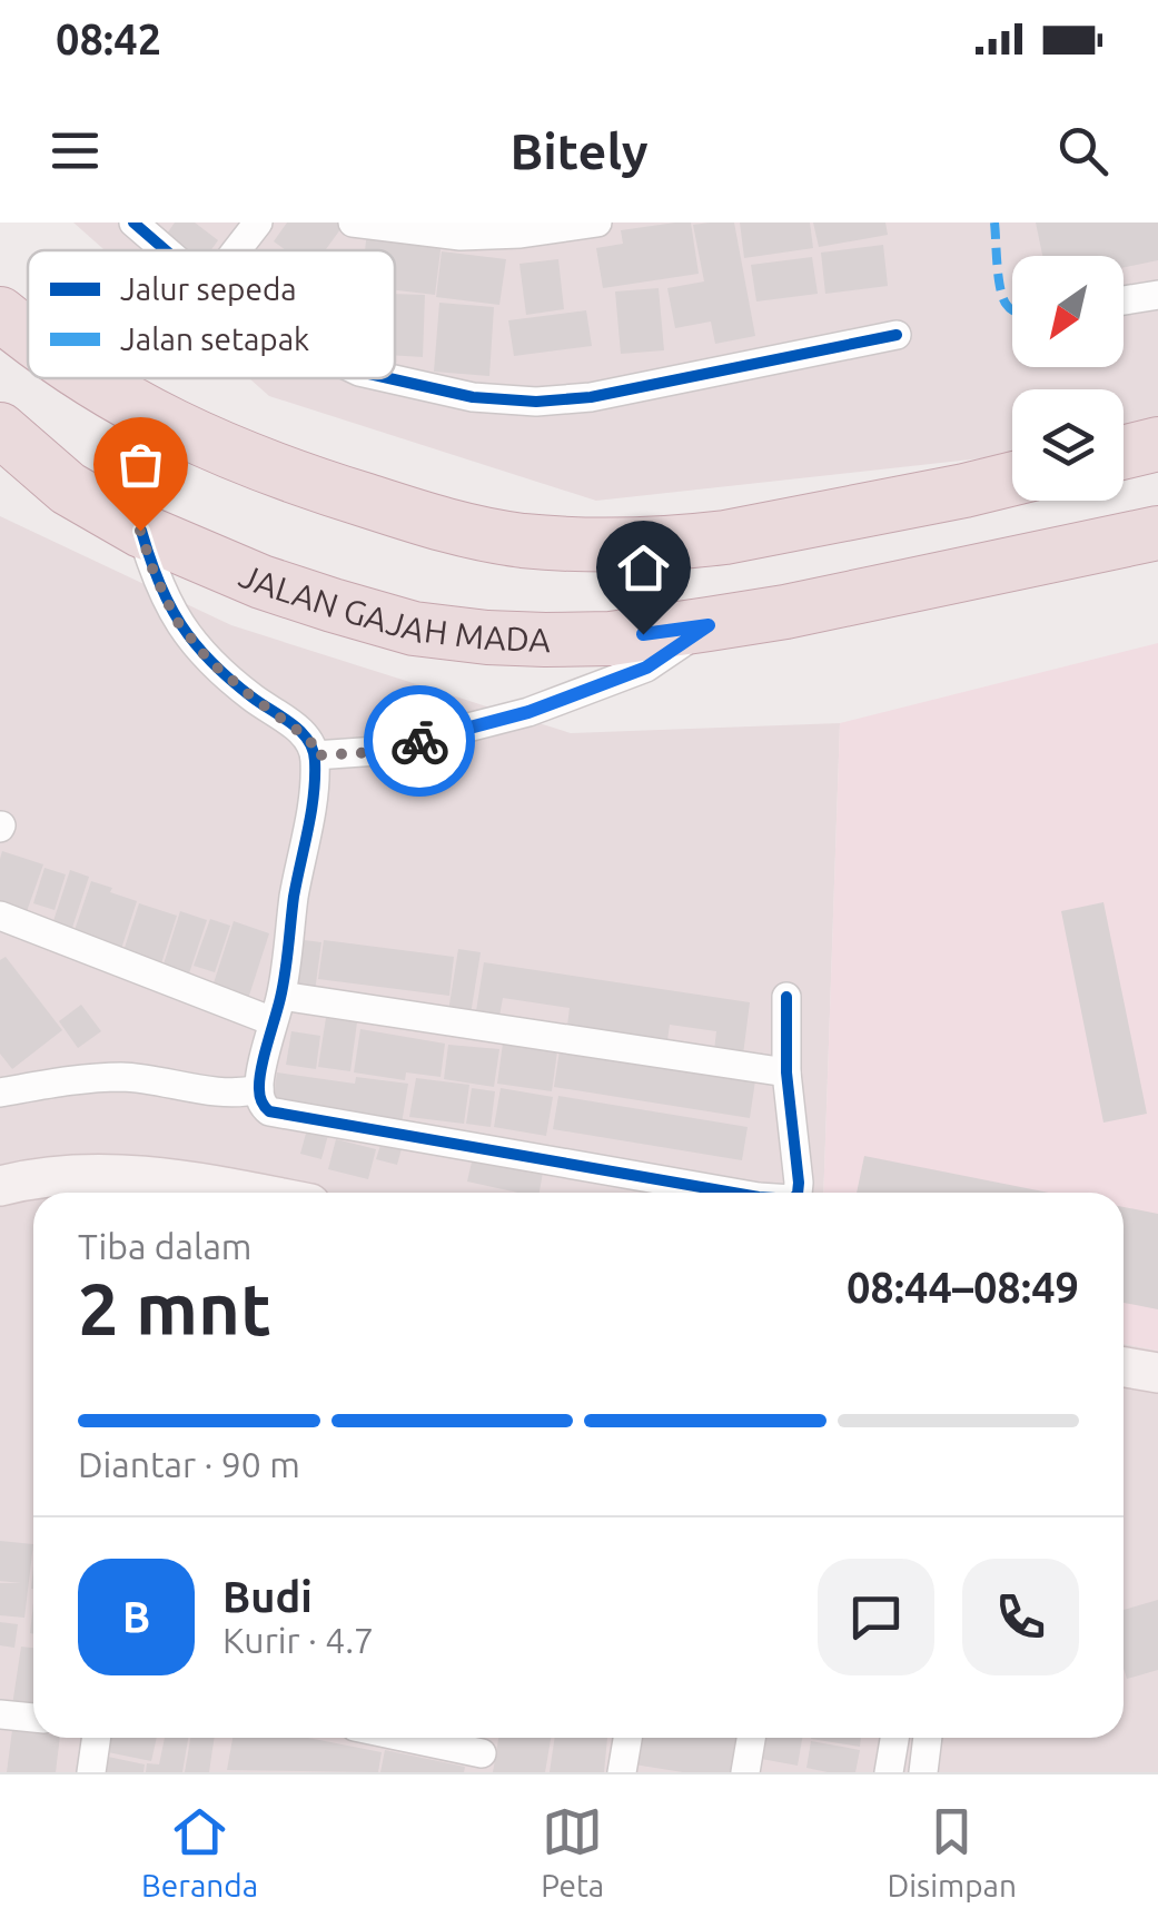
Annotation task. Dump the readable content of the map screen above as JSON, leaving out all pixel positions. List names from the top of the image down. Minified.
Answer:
{"streets":{"highway":["JALAN GAJAH MADA"]},"legend":["Jalur sepeda","Jalan setapak"],"north":"bottom left","page":{"status":"08:42","header":"Bitely","heading":["2 mnt","Tiba dalam","08:44–08:49"],"panel":["Budi","Kurir · 4.7"],"bar":"Diantar · 90 m","round":"B","tabs":["Beranda","Peta","Disimpan"]}}
